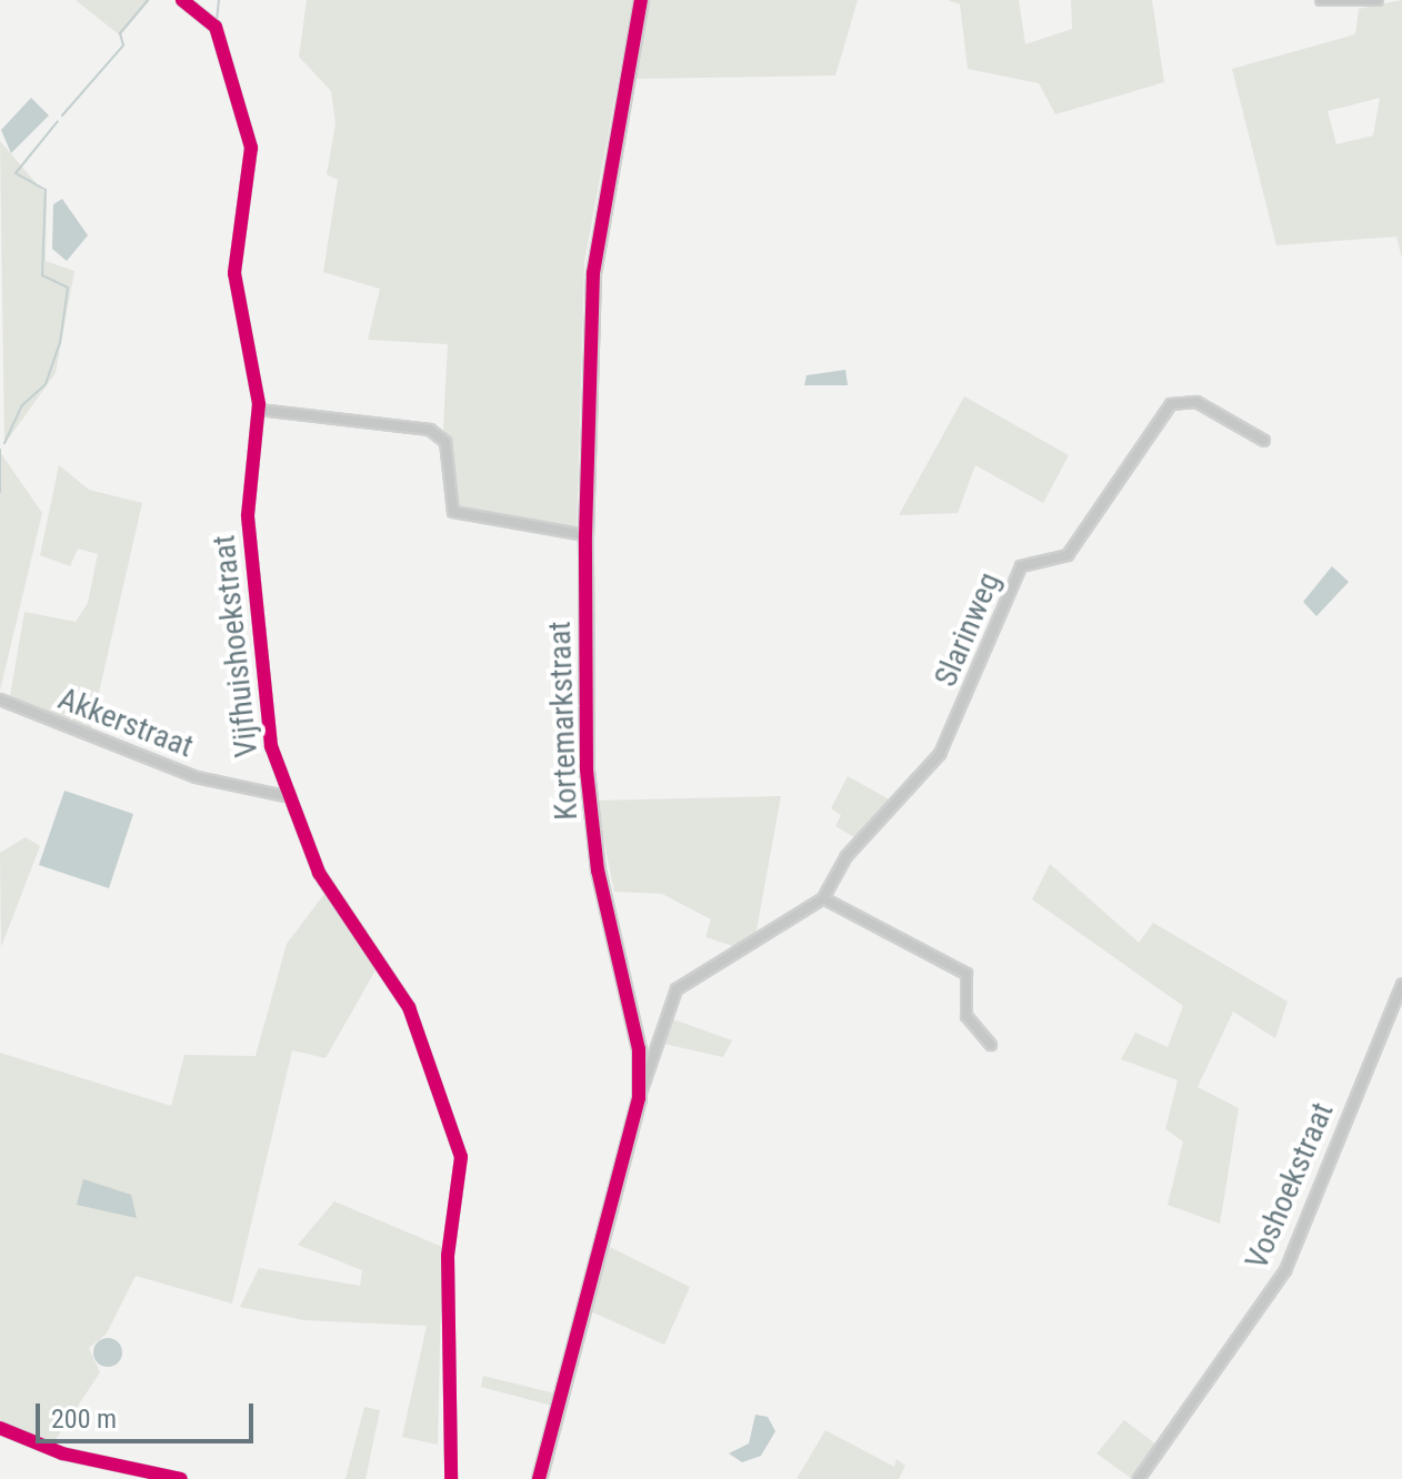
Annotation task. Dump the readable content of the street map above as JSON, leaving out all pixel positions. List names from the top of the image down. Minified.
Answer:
{"streets":{"street":["Slarinweg","Vijfhuishoekstraat","Kortemarkstraat","Akkerstraat","Voshoekstraat"]},"crossings":[["Slarinweg","Kortemarkstraat"],["Vijfhuishoekstraat","Akkerstraat"]],"scale_bar":"200 m"}
